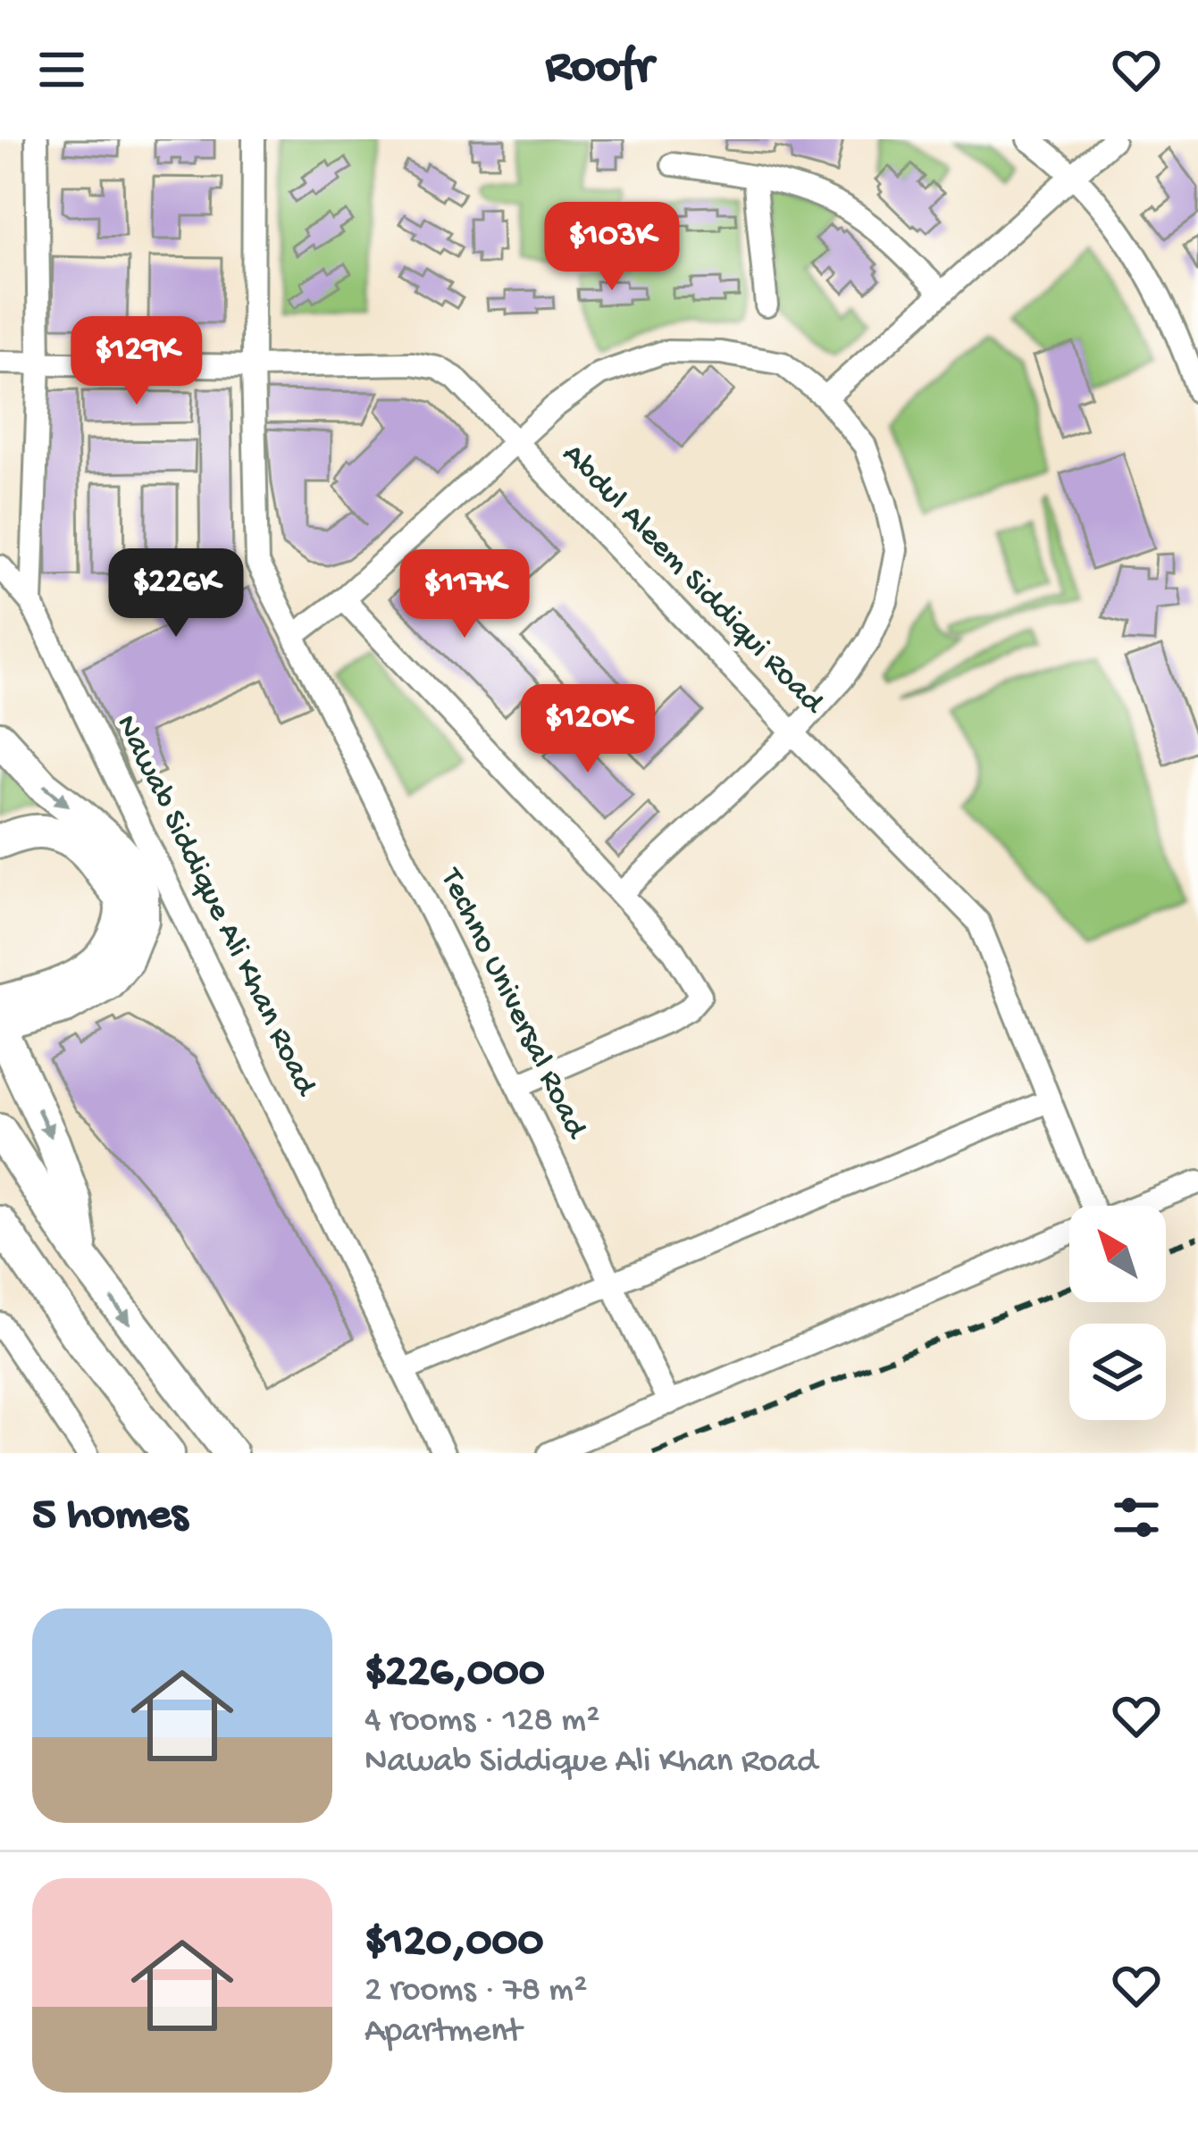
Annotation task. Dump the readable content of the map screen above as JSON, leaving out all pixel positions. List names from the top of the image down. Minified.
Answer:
{"streets":{"street":["Abdul Aleem Siddiqui Road","Nawab Siddique Ali Khan Road","Techno Universal Road"]},"crossings":[["Abdul Aleem Siddiqui Road","Nawab Siddique Ali Khan Road"],["Abdul Aleem Siddiqui Road","Techno Universal Road"]],"north":"top left","page":{"header":"Roofr","price":["$103K","$129K","$226K","$117K","$120K"],"heading":"5 homes","list":[{"name":"$226,000","note":"4 rooms · 128 m² · Nawab Siddique Ali Khan Road"},{"name":"$120,000","note":"2 rooms · 78 m² · Apartment"}]}}
